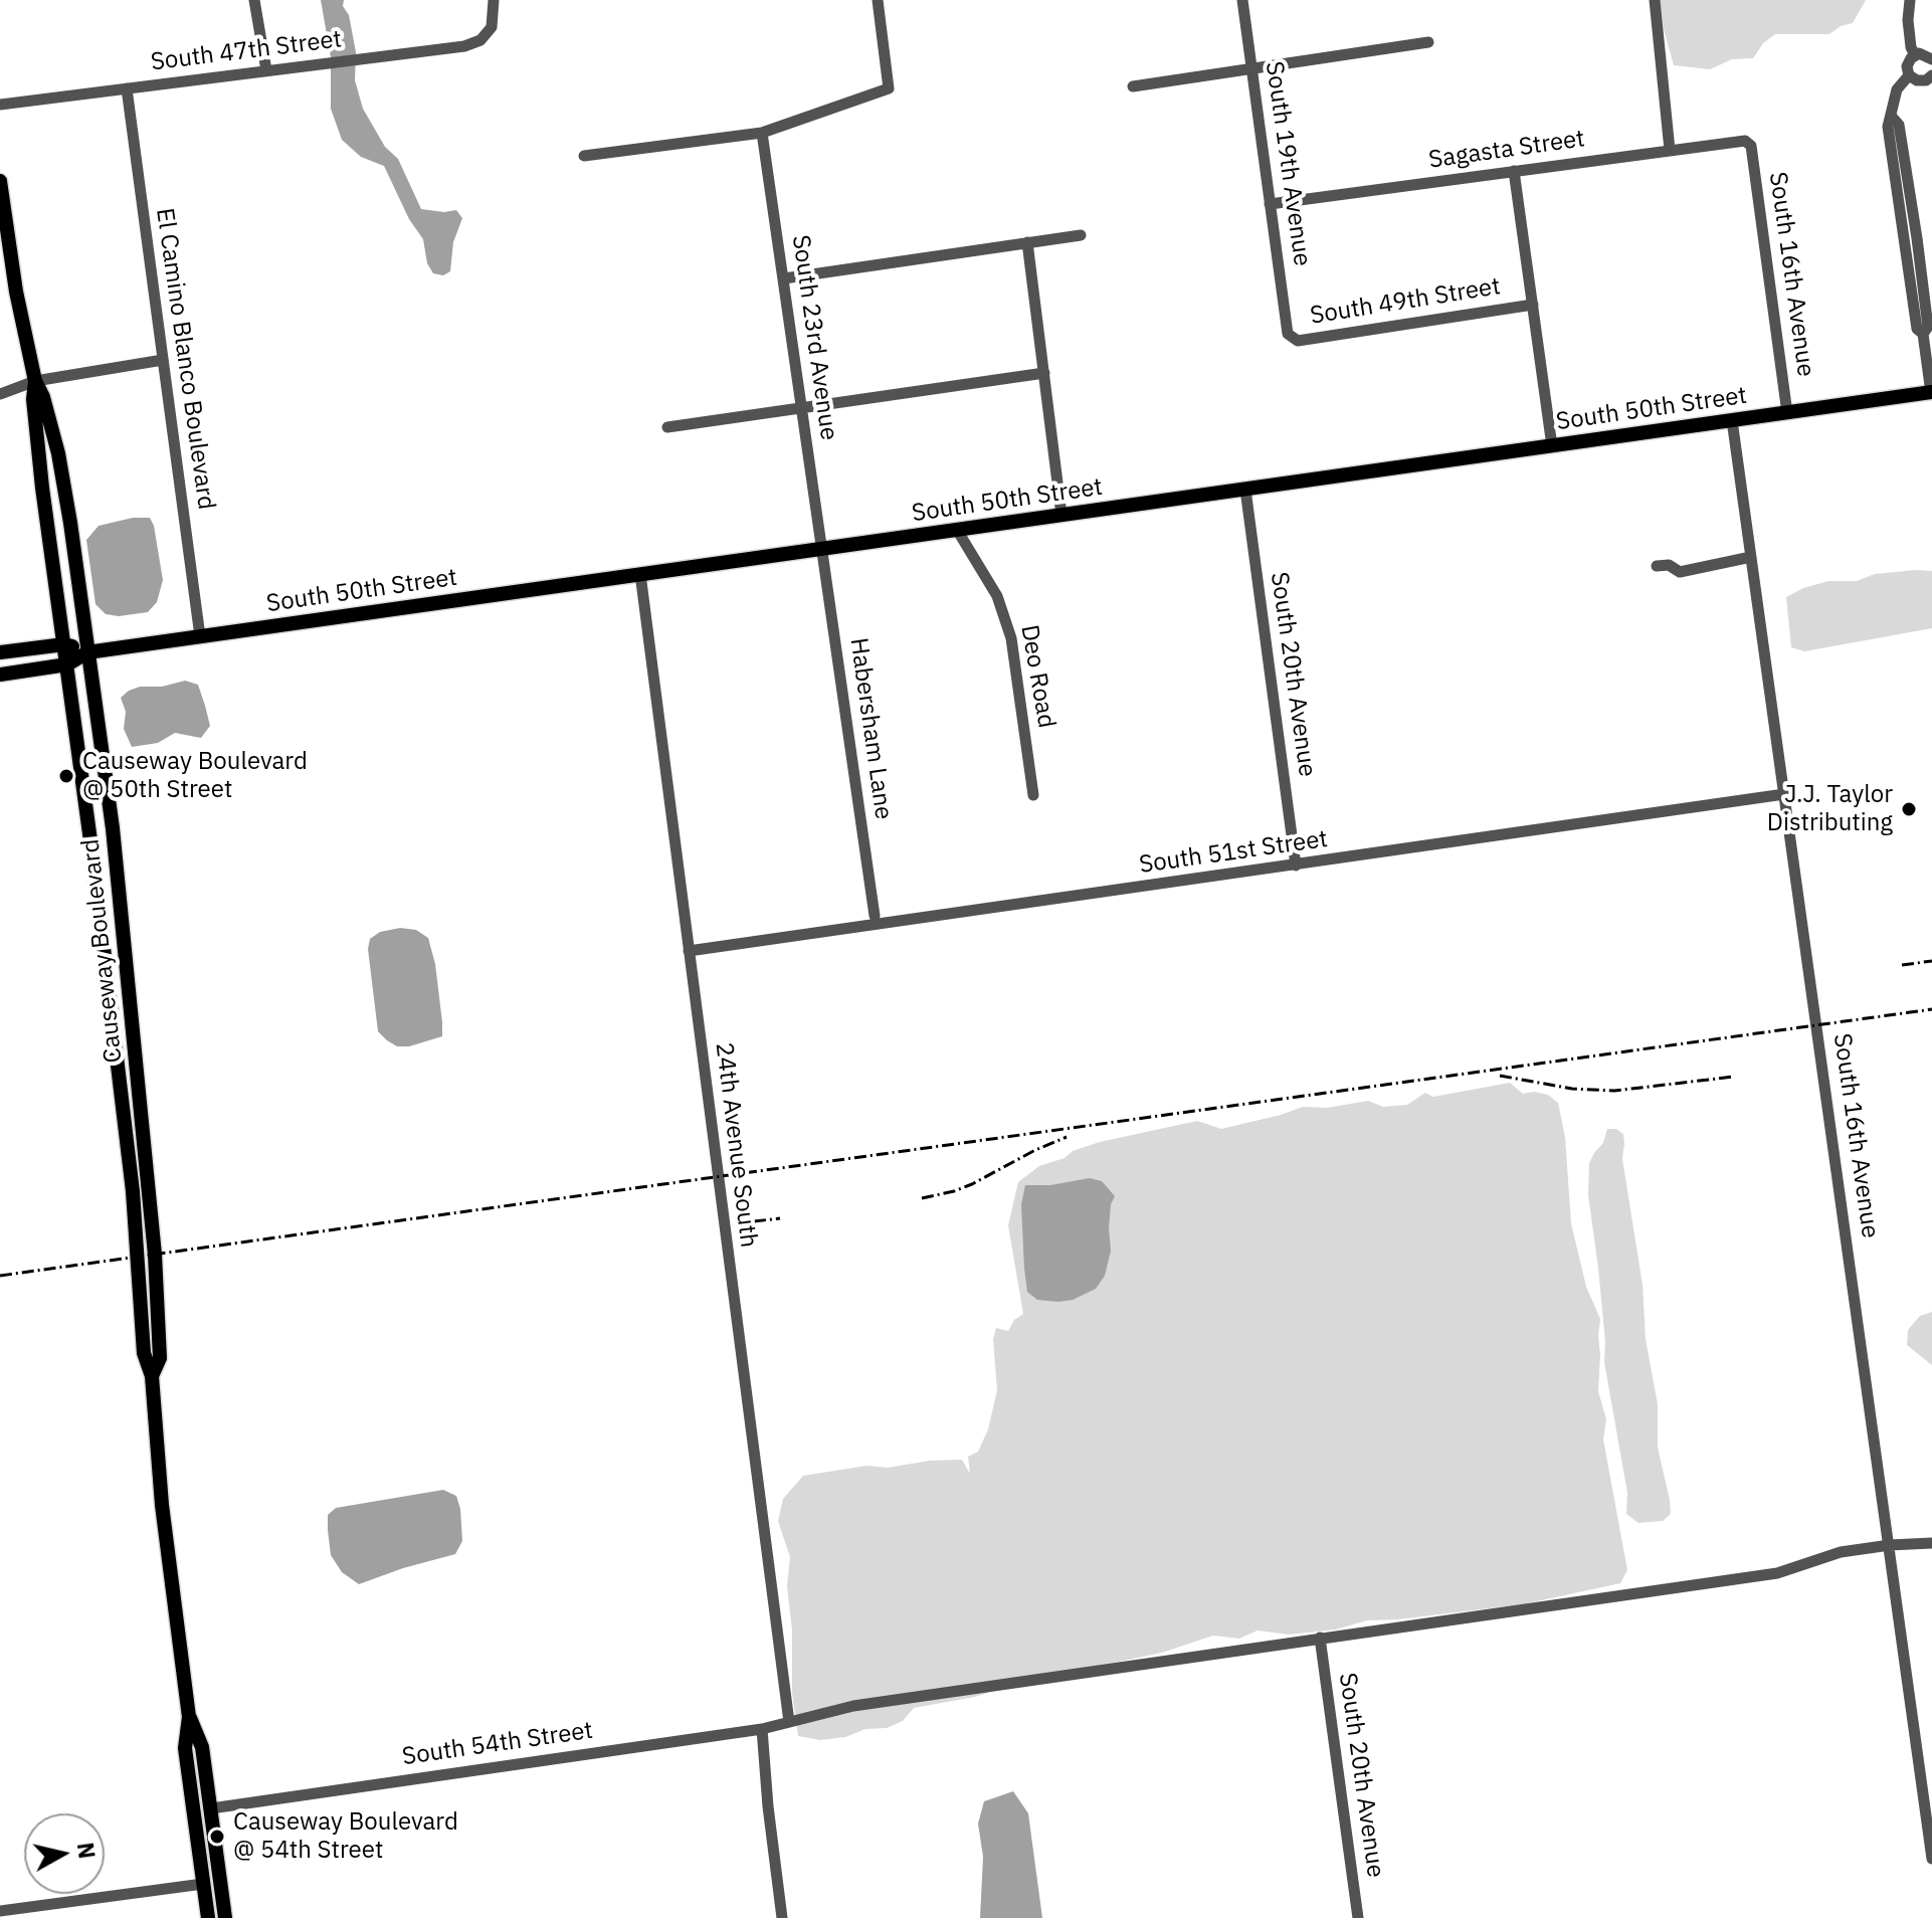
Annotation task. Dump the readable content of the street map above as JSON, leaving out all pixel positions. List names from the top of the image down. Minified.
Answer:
{"streets":{"main road":["South 50th Street","Causeway Boulevard"],"street":["South 47th Street","Sagasta Street","South 19th Avenue","South 16th Avenue","South 49th Street","South 23rd Avenue","El Camino Blanco Boulevard","South 20th Avenue","Deo Road","Habersham Lane","South 51st Street","24th Avenue South","South 54th Street"]},"crossings":[["South 47th Street","El Camino Blanco Boulevard"],["Sagasta Street","South 19th Avenue"],["Sagasta Street","South 16th Avenue"],["South 19th Avenue","South 49th Street"],["South 16th Avenue","South 50th Street"],["South 16th Avenue","South 51st Street"],["South 16th Avenue","South 54th Street"],["South 23rd Avenue","South 50th Street"],["South 23rd Avenue","Habersham Lane"],["El Camino Blanco Boulevard","South 50th Street"],["South 50th Street","South 20th Avenue"],["South 50th Street","Deo Road"],["South 50th Street","Habersham Lane"],["South 50th Street","Causeway Boulevard"],["South 50th Street","24th Avenue South"],["South 20th Avenue","South 51st Street"],["South 20th Avenue","South 54th Street"],["South 51st Street","24th Avenue South"],["Causeway Boulevard","South 54th Street"],["24th Avenue South","South 54th Street"]],"places":["Causeway Boulevard @ 50th Street","J.J. Taylor Distributing","Causeway Boulevard @ 54th Street"],"north":"right"}
